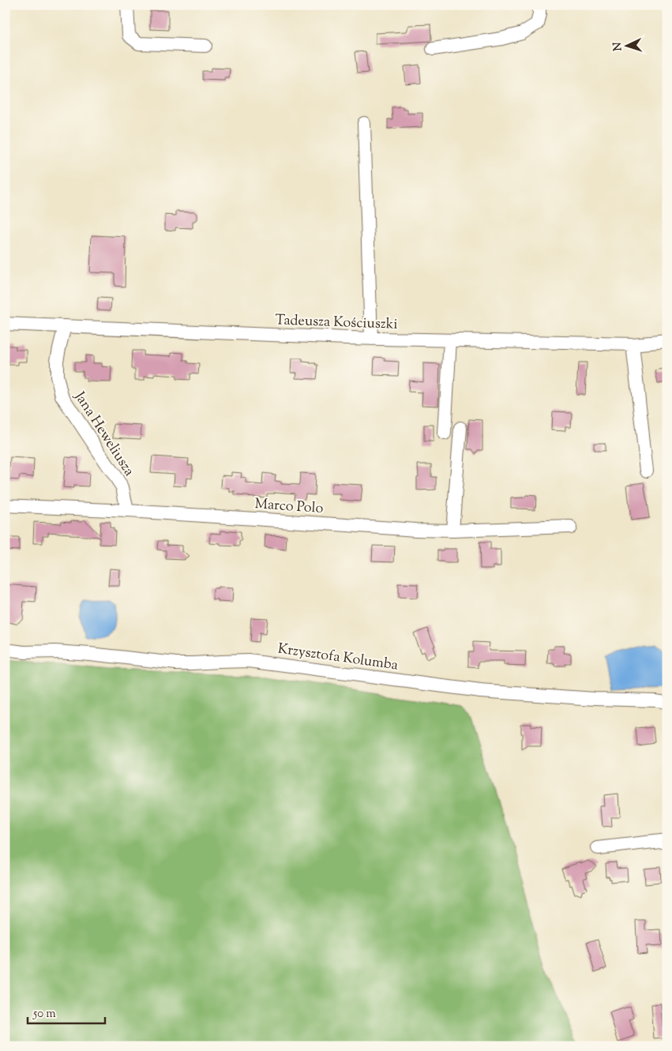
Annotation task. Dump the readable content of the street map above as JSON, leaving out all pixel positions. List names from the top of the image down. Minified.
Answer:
{"streets":{"street":["Tadeusza Kościuszki","Jana Heweliusza","Marco Polo","Krzysztofa Kolumba"]},"crossings":[["Tadeusza Kościuszki","Jana Heweliusza"],["Jana Heweliusza","Marco Polo"]],"scale_bar":"50 m","north":"left"}
